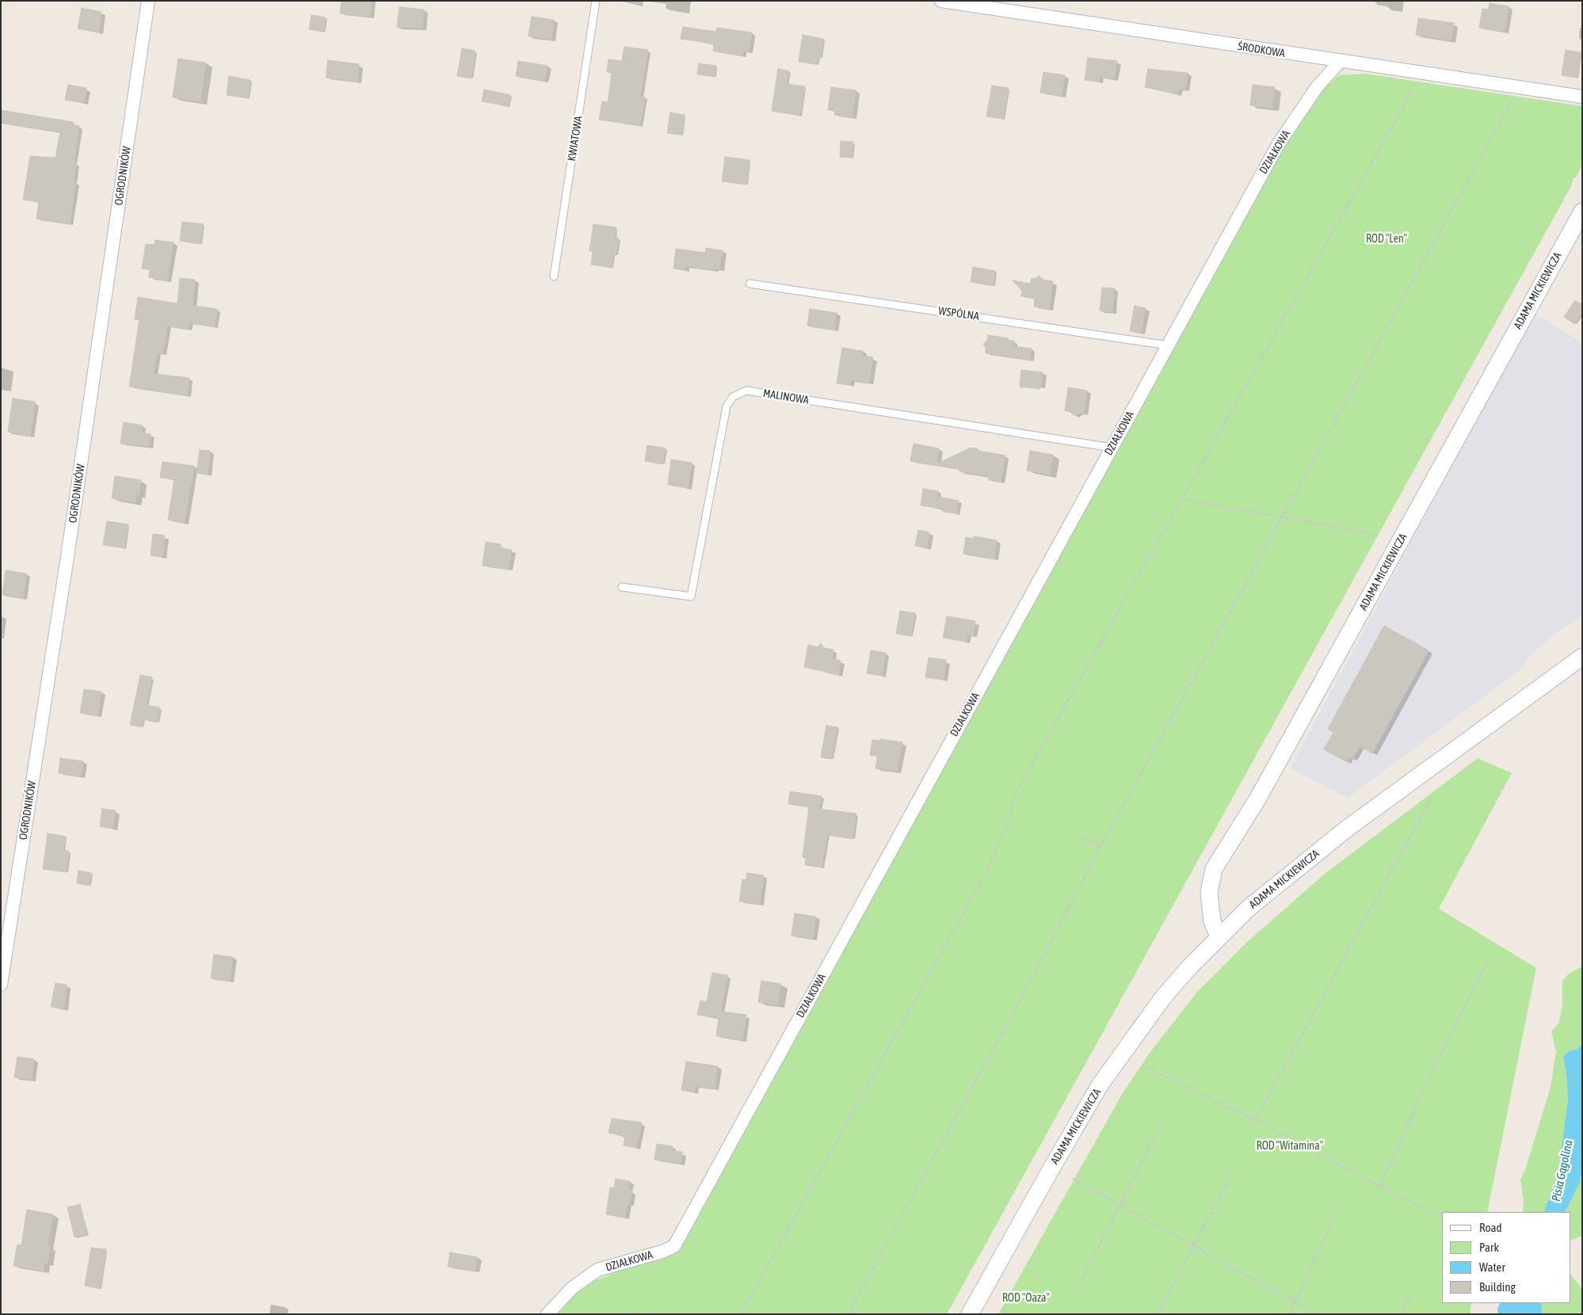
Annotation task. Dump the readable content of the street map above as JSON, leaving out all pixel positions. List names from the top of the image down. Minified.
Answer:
{"streets":{"street":["ŚRODKOWA","DZIAŁKOWA","OGRODNIKÓW","ADAMA MICKIEWICZA"],"lane":["KWIATOWA","WSPÓLNA","MALINOWA"]},"crossings":[["ŚRODKOWA","DZIAŁKOWA"],["DZIAŁKOWA","WSPÓLNA"],["DZIAŁKOWA","MALINOWA"]],"water":["Pisia Gągolina"],"parks":["ROD \"Len\"","ROD \"Witamina\"","ROD \"Oaza\""],"legend":["Road","Park","Water","Building"]}
